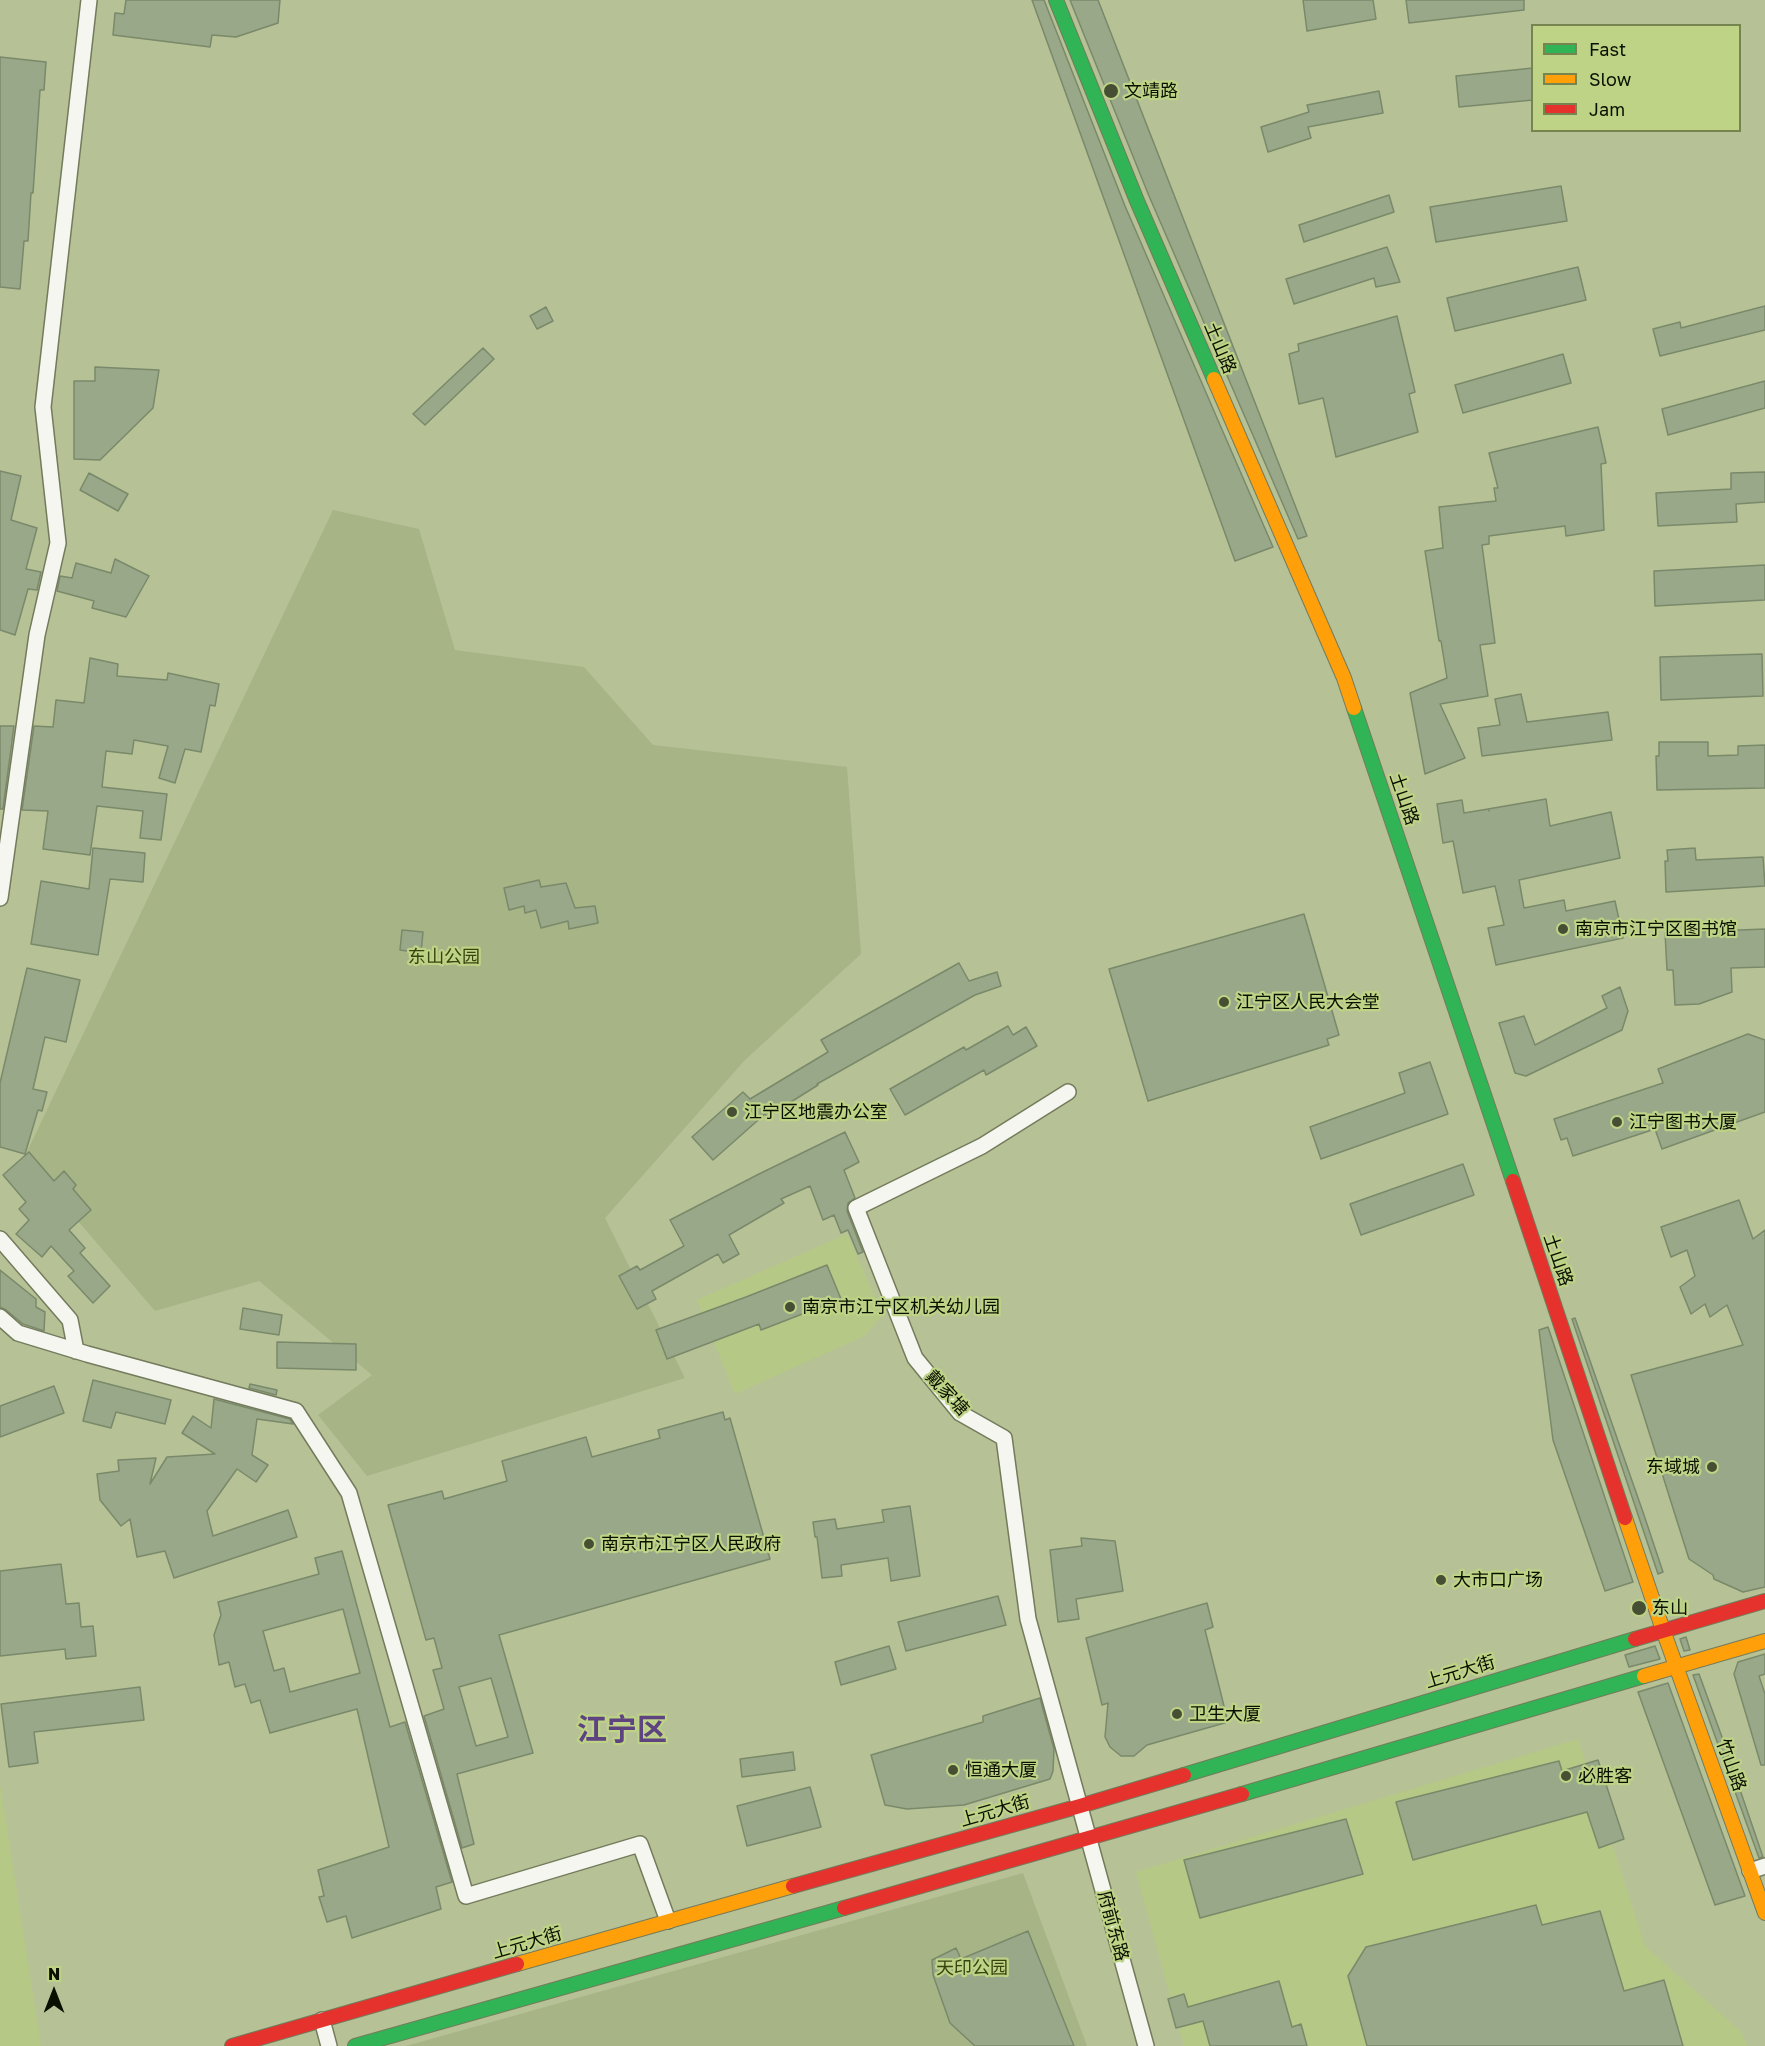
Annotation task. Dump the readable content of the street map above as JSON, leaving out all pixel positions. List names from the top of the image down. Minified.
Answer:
{"streets":{"main road":["土山路","上元大街","竹山路"],"street":["戴家塘","府前东路"]},"crossings":[["土山路","上元大街"],["土山路","竹山路"],["戴家塘","上元大街"],["戴家塘","府前东路"],["上元大街","竹山路"],["上元大街","府前东路"]],"districts":["江宁区"],"parks":["东山公园","天印公园"],"places":["文靖路","南京市江宁区图书馆","江宁区人民大会堂","江宁区地震办公室","江宁图书大厦","南京市江宁区机关幼儿园","东域城","南京市江宁区人民政府","大市口广场","东山","卫生大厦","恒通大厦","必胜客"],"legend":["Fast","Slow","Jam"],"north":"top"}
